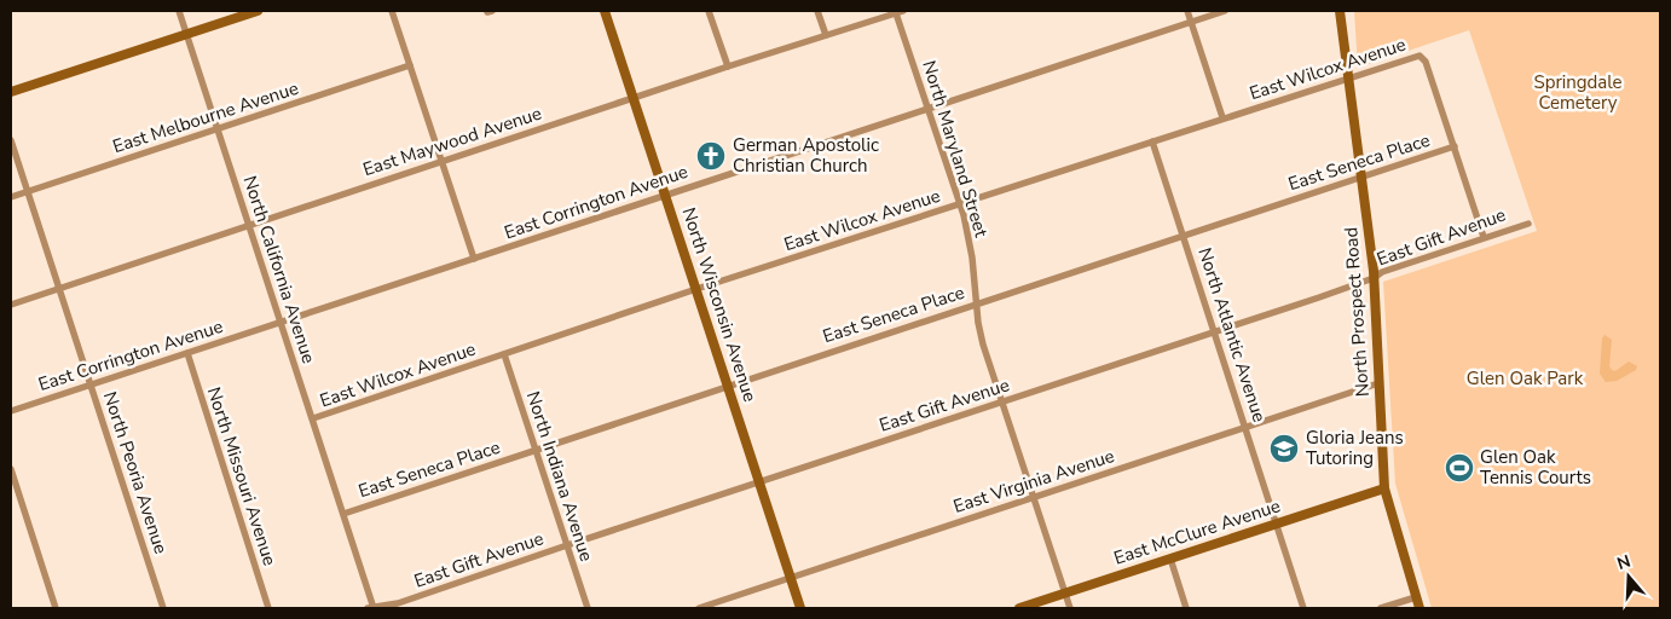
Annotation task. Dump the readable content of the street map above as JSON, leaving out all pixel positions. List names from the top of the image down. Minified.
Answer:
{"streets":{"street":["East Wilcox Avenue","East Melbourne Avenue","East Maywood Avenue","North Maryland Street","East Seneca Place","East Corrington Avenue","East Gift Avenue","North California Avenue","North Wisconsin Avenue","North Prospect Road","North Atlantic Avenue","North Peoria Avenue","North Missouri Avenue","North Indiana Avenue","East Virginia Avenue","East McClure Avenue"]},"crossings":[["East Wilcox Avenue","North Maryland Street"],["East Wilcox Avenue","East Seneca Place"],["East Wilcox Avenue","North California Avenue"],["East Wilcox Avenue","North Wisconsin Avenue"],["East Wilcox Avenue","North Prospect Road"],["East Wilcox Avenue","North Atlantic Avenue"],["East Wilcox Avenue","North Indiana Avenue"],["East Melbourne Avenue","North California Avenue"],["East Melbourne Avenue","North Peoria Avenue"],["East Maywood Avenue","North Maryland Street"],["East Maywood Avenue","North California Avenue"],["East Maywood Avenue","North Wisconsin Avenue"],["East Maywood Avenue","North Peoria Avenue"],["North Maryland Street","East Seneca Place"],["North Maryland Street","East Corrington Avenue"],["North Maryland Street","East Gift Avenue"],["North Maryland Street","East Virginia Avenue"],["North Maryland Street","East McClure Avenue"],["East Seneca Place","North California Avenue"],["East Seneca Place","North Wisconsin Avenue"],["East Seneca Place","North Prospect Road"],["East Seneca Place","North Atlantic Avenue"],["East Seneca Place","North Indiana Avenue"],["East Corrington Avenue","North California Avenue"],["East Corrington Avenue","North Wisconsin Avenue"],["East Corrington Avenue","North Peoria Avenue"],["East Corrington Avenue","North Missouri Avenue"],["East Gift Avenue","North California Avenue"],["East Gift Avenue","North Wisconsin Avenue"],["East Gift Avenue","North Prospect Road"],["East Gift Avenue","North Atlantic Avenue"],["East Gift Avenue","North Indiana Avenue"],["North Wisconsin Avenue","East Virginia Avenue"],["North Prospect Road","East Virginia Avenue"],["North Prospect Road","East McClure Avenue"],["North Atlantic Avenue","East Virginia Avenue"],["North Atlantic Avenue","East McClure Avenue"]],"parks":["Springdale Cemetery","Glen Oak Park"],"places":{"church":["German Apostolic Christian Church"],"school or university":["Gloria Jeans Tutoring"],"sports":["Glen Oak Tennis Courts"]},"north":"top"}
